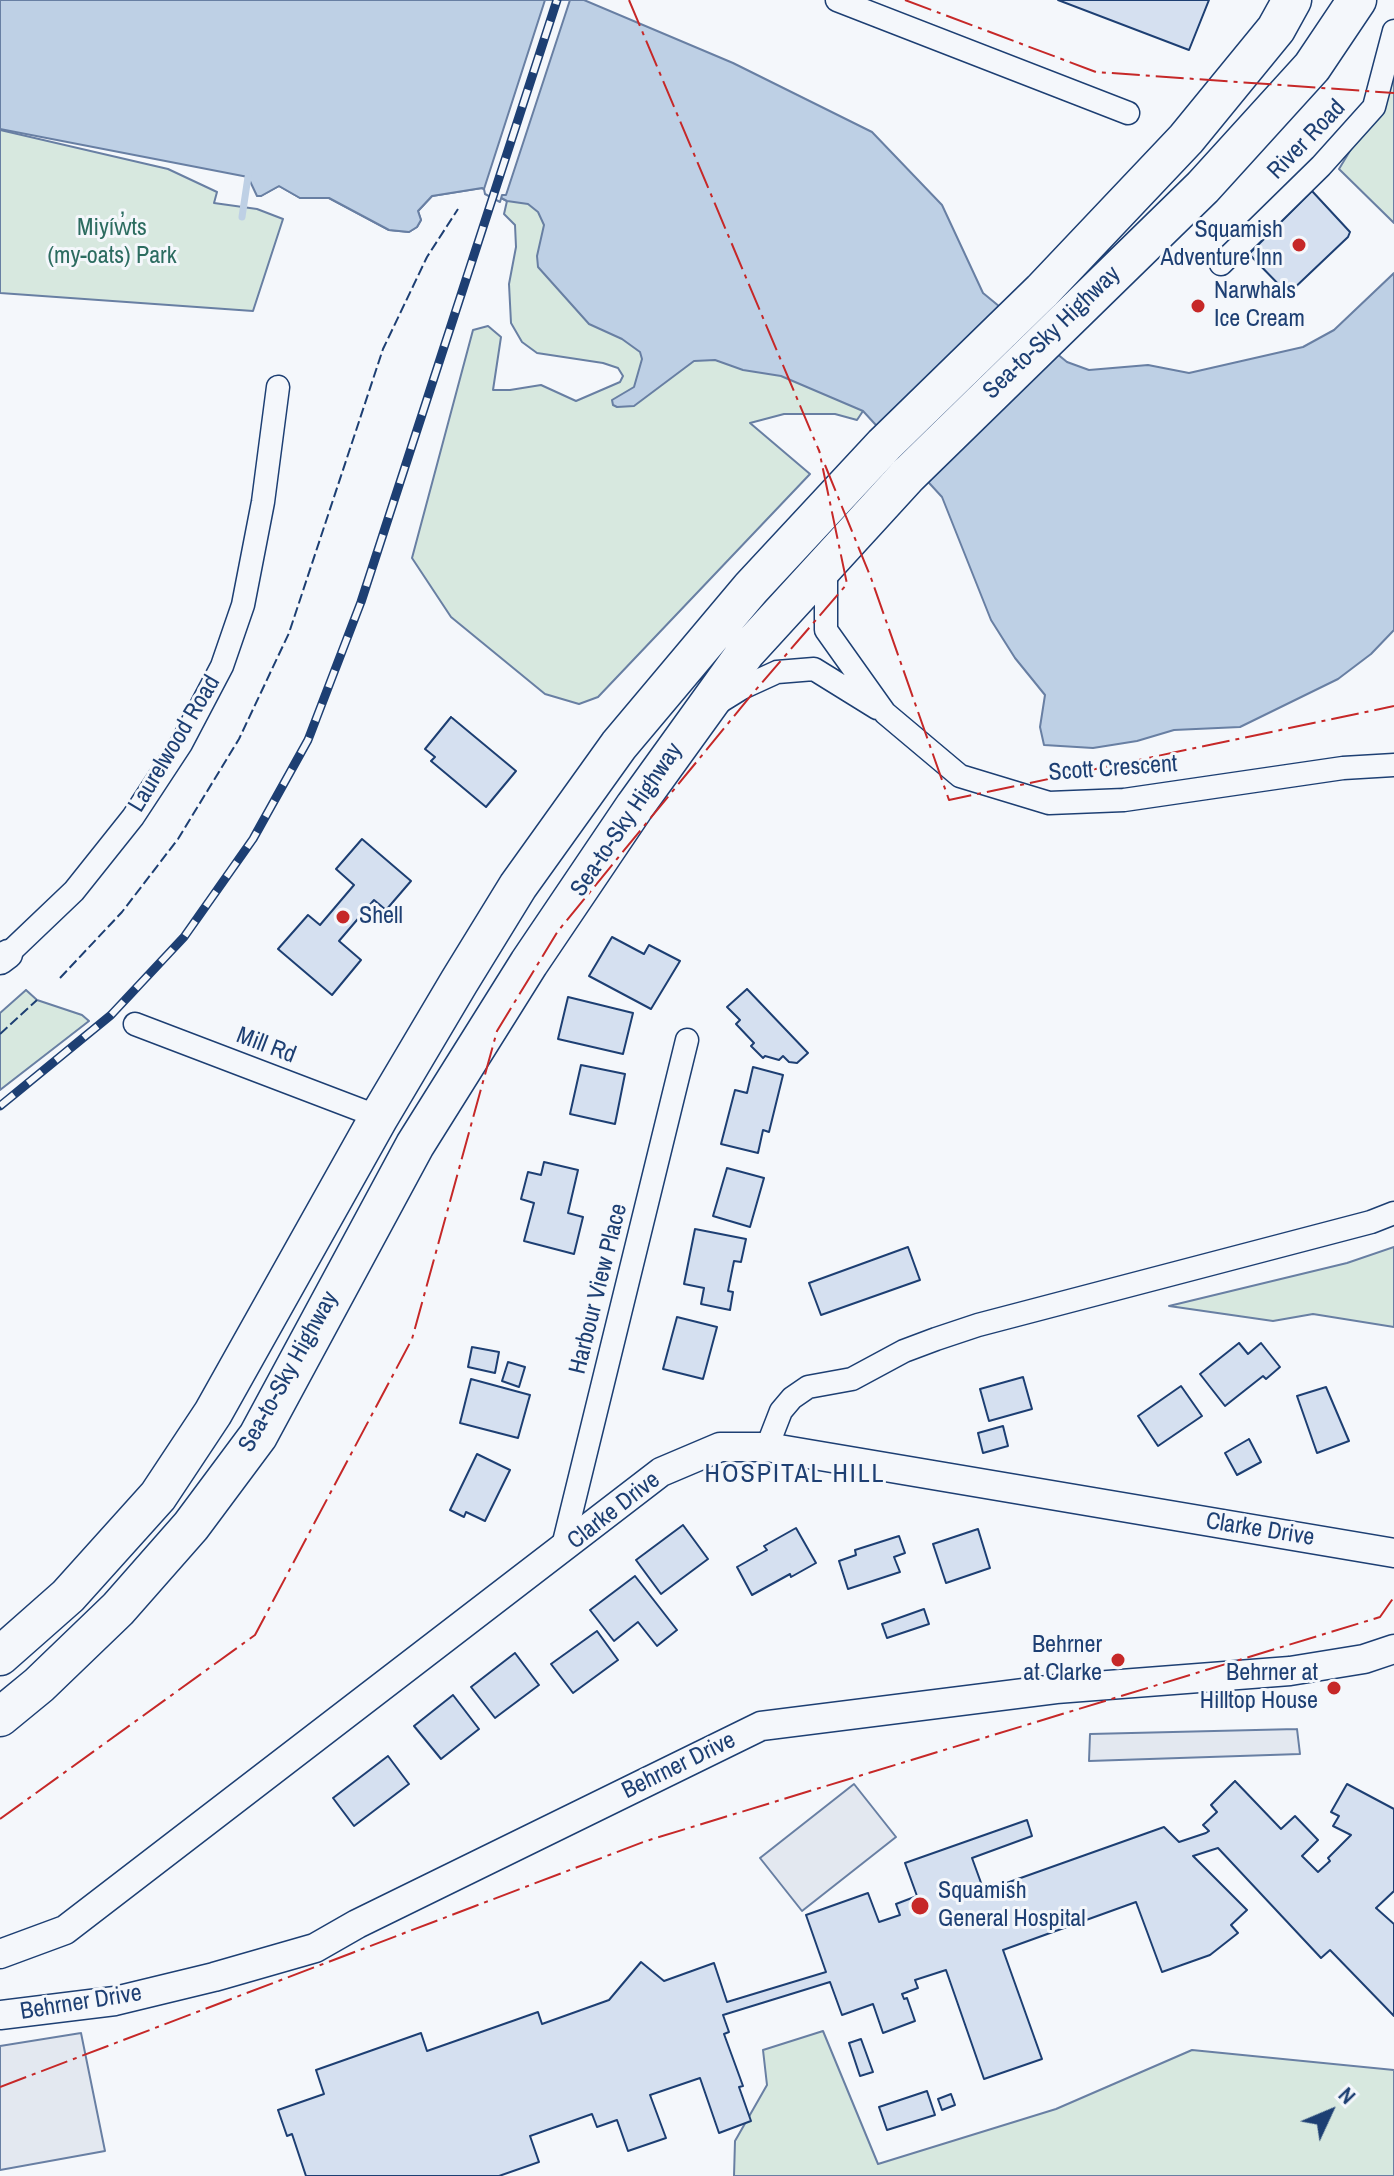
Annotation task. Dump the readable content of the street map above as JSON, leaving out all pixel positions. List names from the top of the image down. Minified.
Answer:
{"streets":{"highway":["Sea-to-Sky Highway"],"street":["River Road","Laurelwood Road","Scott Crescent","Mill Rd","Harbour View Place","Clarke Drive","Behrner Drive"]},"crossings":[["Sea-to-Sky Highway","Scott Crescent"],["Sea-to-Sky Highway","Mill Rd"],["Harbour View Place","Clarke Drive"]],"districts":["HOSPITAL HILL"],"parks":["Miyíw̓ts (my-oats) Park"],"places":["Squamish Adventure Inn","Narwhals Ice Cream","Shell","Behrner at Clarke","Behrner at Hilltop House","Squamish General Hospital"],"north":"top right"}
